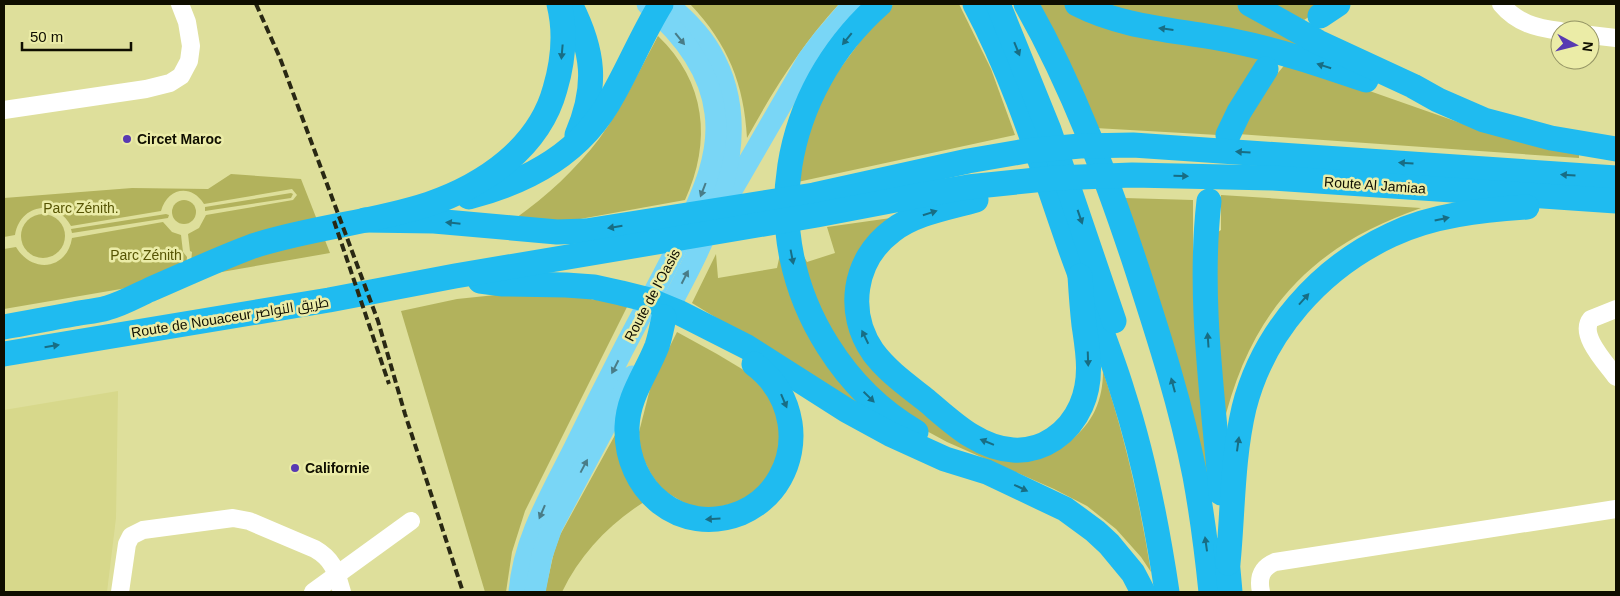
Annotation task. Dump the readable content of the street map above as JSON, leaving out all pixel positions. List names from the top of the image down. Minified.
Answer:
{"streets":{"highway":["Route Al Jamiaa","Route de Nouaceur طريق النواصر"],"main road":["Route de l'Oasis"]},"parks":["Parc Zénith.","Parc Zénith"],"places":["Circet Maroc","Californie"],"scale_bar":"50 m","north":"right"}
